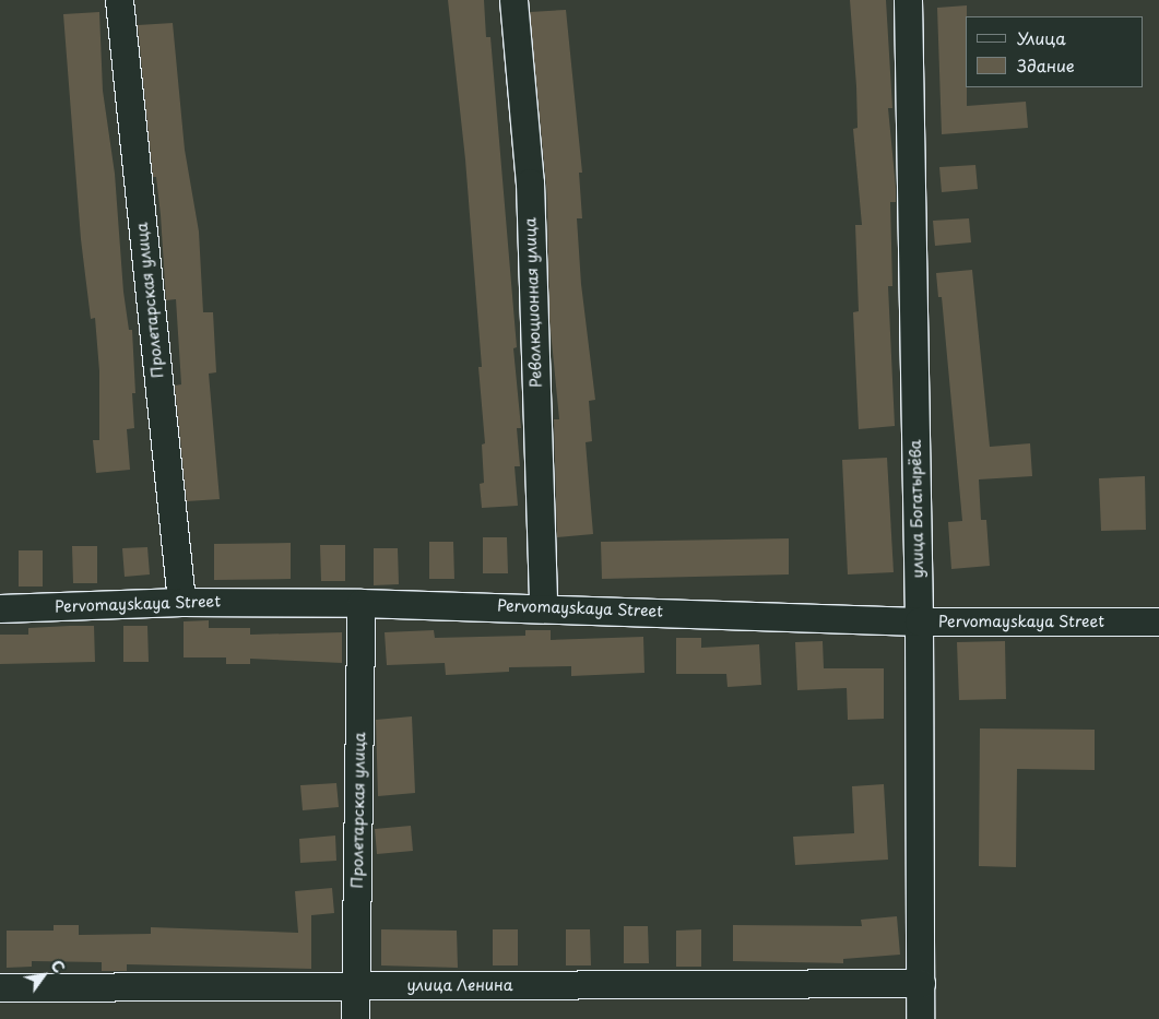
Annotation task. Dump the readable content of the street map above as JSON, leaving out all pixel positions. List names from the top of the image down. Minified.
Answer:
{"streets":{"street":["Пролетарская улица","Революционная улица","улица Богатырёва","Pervomayskaya Street","улица Ленина"]},"crossings":[["Пролетарская улица","Pervomayskaya Street"],["Пролетарская улица","улица Ленина"],["Революционная улица","Pervomayskaya Street"],["улица Богатырёва","Pervomayskaya Street"],["улица Богатырёва","улица Ленина"]],"legend":["Улица","Здание"],"north":"top right"}
